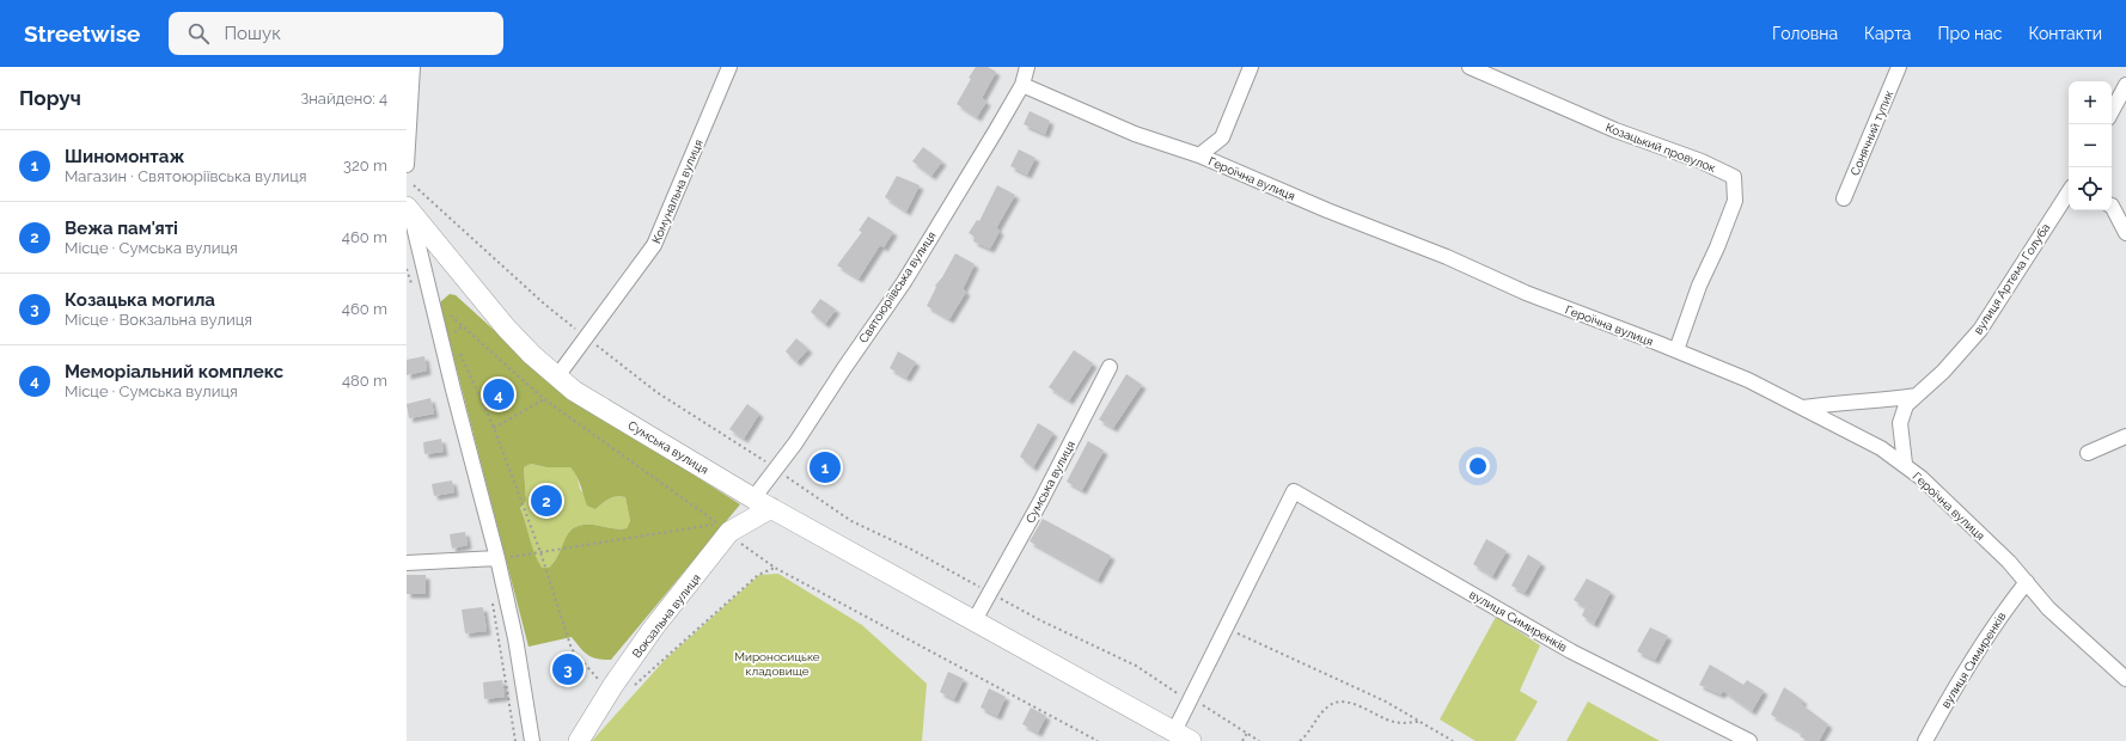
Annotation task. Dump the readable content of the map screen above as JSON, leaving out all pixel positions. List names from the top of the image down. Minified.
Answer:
{"streets":{"main road":["Сумська вулиця","Вокзальна вулиця"],"street":["Сонячний тупик","Козацький провулок","Героїчна вулиця","Комунальна вулиця","вулиця Артема Голуба","Святоюріївська вулиця","вулиця Симиренків"]},"crossings":[["Козацький провулок","Героїчна вулиця"],["Героїчна вулиця","вулиця Артема Голуба"],["Героїчна вулиця","Святоюріївська вулиця"],["Героїчна вулиця","вулиця Симиренків"],["Комунальна вулиця","Сумська вулиця"],["Святоюріївська вулиця","Сумська вулиця"],["Сумська вулиця","Вокзальна вулиця"]],"parks":["Мироносицьке кладовище"],"page":{"header":"Streetwise","search":"Пошук","nav":["Головна","Карта","Про нас","Контакти"],"heading":["Поруч","Знайдено: 4"],"map_buttons":["+","−"],"list":[{"mark":"1","name":"Шиномонтаж","note":"Магазин · Святоюріївська вулиця","value":"320 m"},{"mark":"2","name":"Вежа пам'яті","note":"Місце · Сумська вулиця","value":"460 m"},{"mark":"3","name":"Козацька могила","note":"Місце · Вокзальна вулиця","value":"460 m"},{"mark":"4","name":"Меморіальний комплекс","note":"Місце · Сумська вулиця","value":"480 m"}],"pins":["4","1","2","3"]}}
